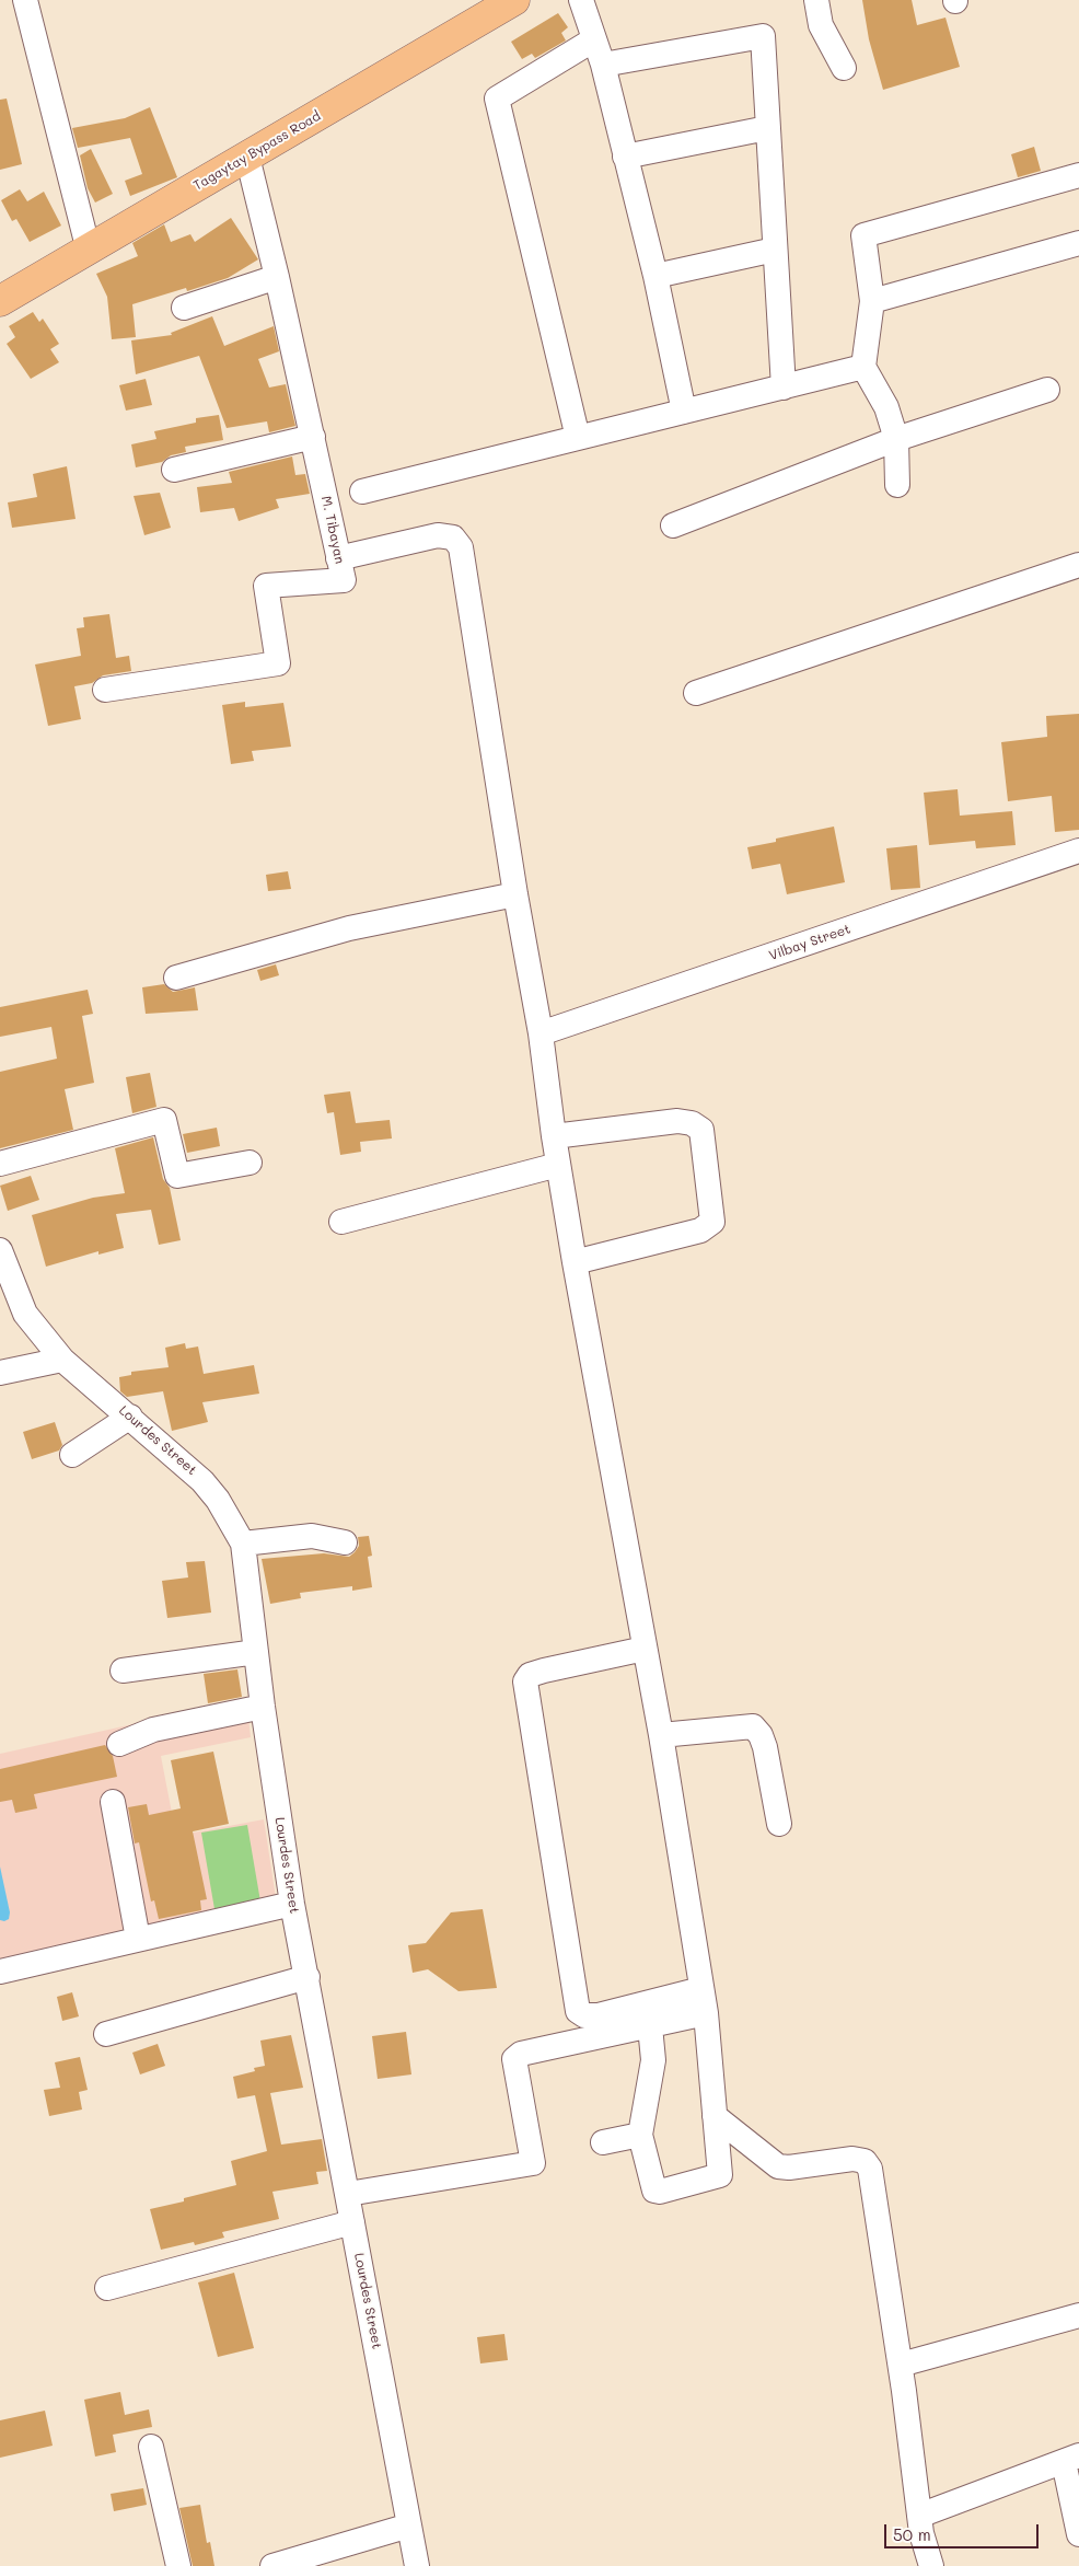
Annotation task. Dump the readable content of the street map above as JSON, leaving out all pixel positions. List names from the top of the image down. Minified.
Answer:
{"streets":{"main road":["Tagaytay Bypass Road"],"street":["M. Tibayan","Vilbay Street","Lourdes Street"]},"crossings":[["Tagaytay Bypass Road","M. Tibayan"]],"scale_bar":"50 m"}
